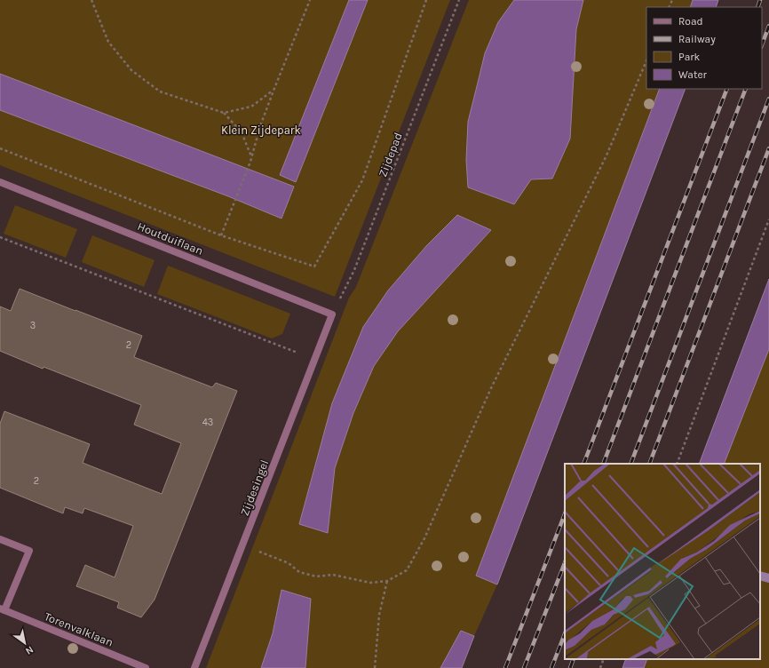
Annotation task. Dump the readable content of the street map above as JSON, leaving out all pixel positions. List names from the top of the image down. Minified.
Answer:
{"streets":{"street":["Houtduiflaan","Zijdesingel","Torenvalklaan"],"path":["Zijdepad"]},"crossings":[["Zijdepad","Houtduiflaan"],["Zijdepad","Zijdesingel"],["Houtduiflaan","Zijdesingel"]],"parks":["Klein Zijdepark"],"house_numbers":["3","2","43","2"],"legend":["Road","Railway","Park","Water"],"north":"bottom right"}
